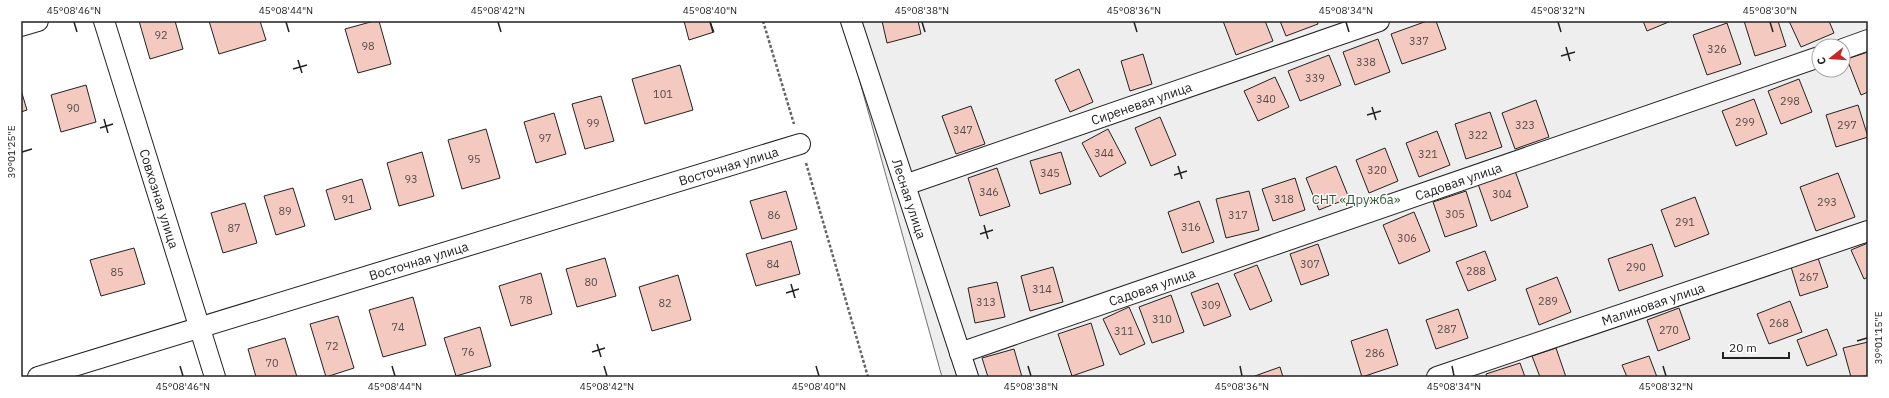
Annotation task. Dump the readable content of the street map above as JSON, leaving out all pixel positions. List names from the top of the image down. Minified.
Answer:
{"streets":{"street":["Сиреневая улица","Восточная улица","Садовая улица","Совхозная улица","Лесная улица","Малиновая улица"]},"crossings":[["Сиреневая улица","Лесная улица"],["Восточная улица","Совхозная улица"],["Садовая улица","Лесная улица"]],"parks":["СНТ «Дружба»"],"house_numbers":["92","337","98","326","338","339","101","340","298","90","299","99","323","297","347","322","97","344","321","95","320","345","93","346","304","91","318","293","89","305","86","317","291","316","87","306","84","307","290","288","85","267","80","314","78","289","313","82","309","310","268","74","287","270","311","72","76","286","70"],"scale_bar":"20 m","north":"left","coordinates":["45°08'46\"N","45°08'44\"N","45°08'42\"N","45°08'40\"N","45°08'38\"N","45°08'36\"N","45°08'34\"N","45°08'32\"N","45°08'30\"N","39°01'25\"E","39°01'15\"E"]}
